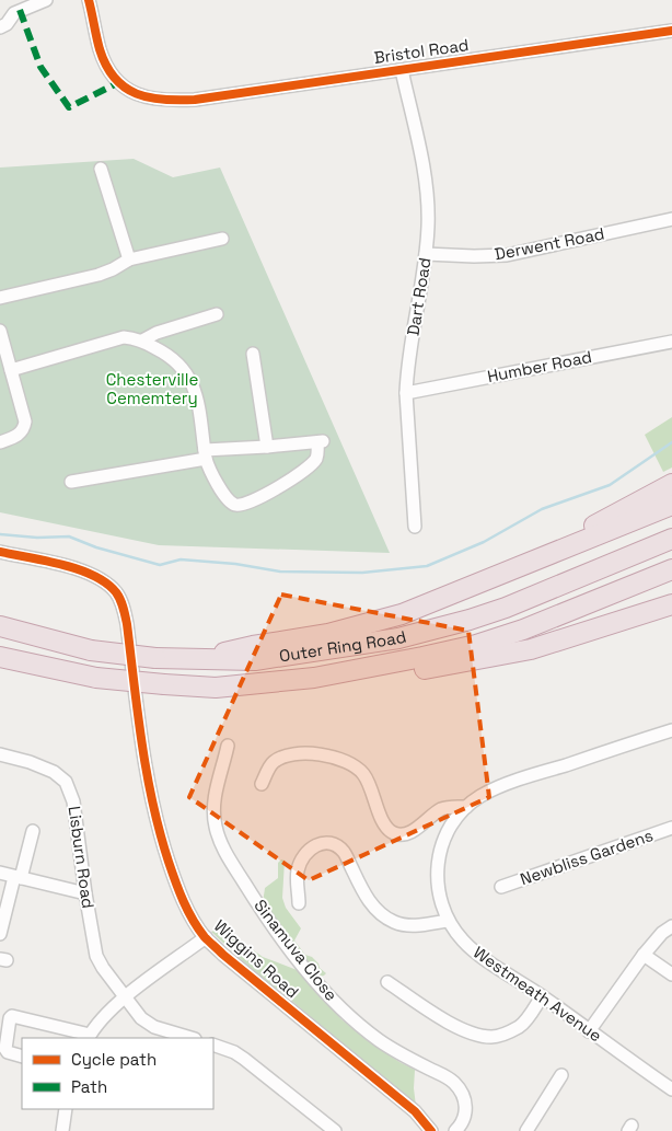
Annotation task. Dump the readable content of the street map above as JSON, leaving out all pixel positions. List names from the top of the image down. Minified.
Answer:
{"streets":{"highway":["Outer Ring Road"],"street":["Bristol Road","Derwent Road","Dart Road","Humber Road","Lisburn Road","Newbliss Gardens","Sinamuva Close","Wiggins Road","Westmeath Avenue"]},"crossings":[["Bristol Road","Dart Road"],["Derwent Road","Dart Road"],["Dart Road","Humber Road"]],"parks":["Chesterville Cememtery"],"legend":["Cycle path","Path"]}
